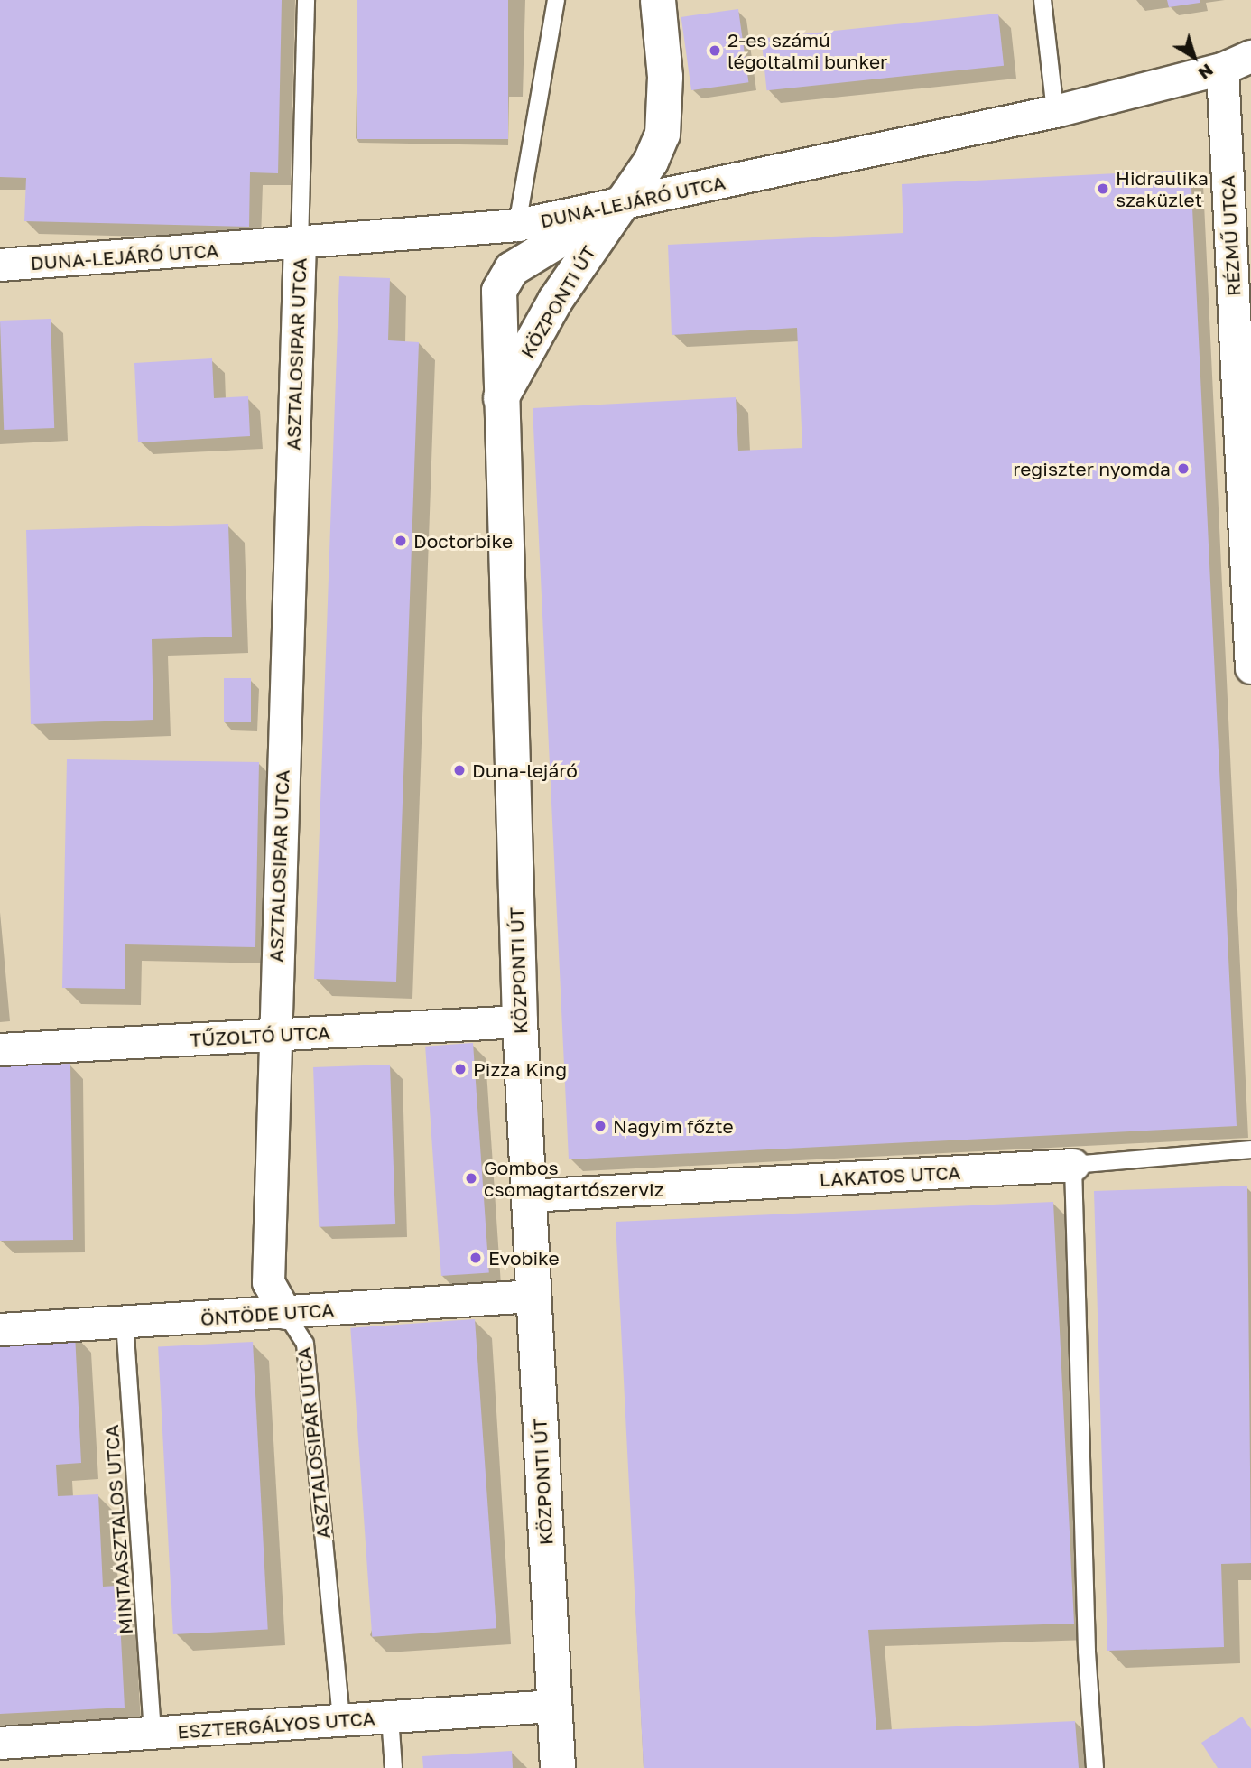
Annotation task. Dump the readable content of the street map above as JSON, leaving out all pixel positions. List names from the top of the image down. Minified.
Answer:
{"streets":{"street":["DUNA-LEJÁRÓ UTCA","RÉZMŰ UTCA","KÖZPONTI ÚT","ASZTALOSIPAR UTCA","TŰZOLTÓ UTCA","LAKATOS UTCA","ÖNTÖDE UTCA","ESZTERGÁLYOS UTCA"],"lane":["MINTAASZTALOS UTCA"]},"crossings":[["DUNA-LEJÁRÓ UTCA","RÉZMŰ UTCA"],["DUNA-LEJÁRÓ UTCA","KÖZPONTI ÚT"],["DUNA-LEJÁRÓ UTCA","ASZTALOSIPAR UTCA"],["KÖZPONTI ÚT","TŰZOLTÓ UTCA"],["KÖZPONTI ÚT","LAKATOS UTCA"],["KÖZPONTI ÚT","ÖNTÖDE UTCA"],["KÖZPONTI ÚT","ESZTERGÁLYOS UTCA"],["ASZTALOSIPAR UTCA","TŰZOLTÓ UTCA"],["ASZTALOSIPAR UTCA","ÖNTÖDE UTCA"],["ASZTALOSIPAR UTCA","ESZTERGÁLYOS UTCA"],["ÖNTÖDE UTCA","MINTAASZTALOS UTCA"],["MINTAASZTALOS UTCA","ESZTERGÁLYOS UTCA"]],"places":["2-es számú légoltalmi bunker","Hidraulika szaküzlet","regiszter nyomda","Doctorbike","Duna-lejáró","Pizza King","Nagyim főzte","Gombos csomagtartószerviz","Evobike"],"north":"bottom right"}
